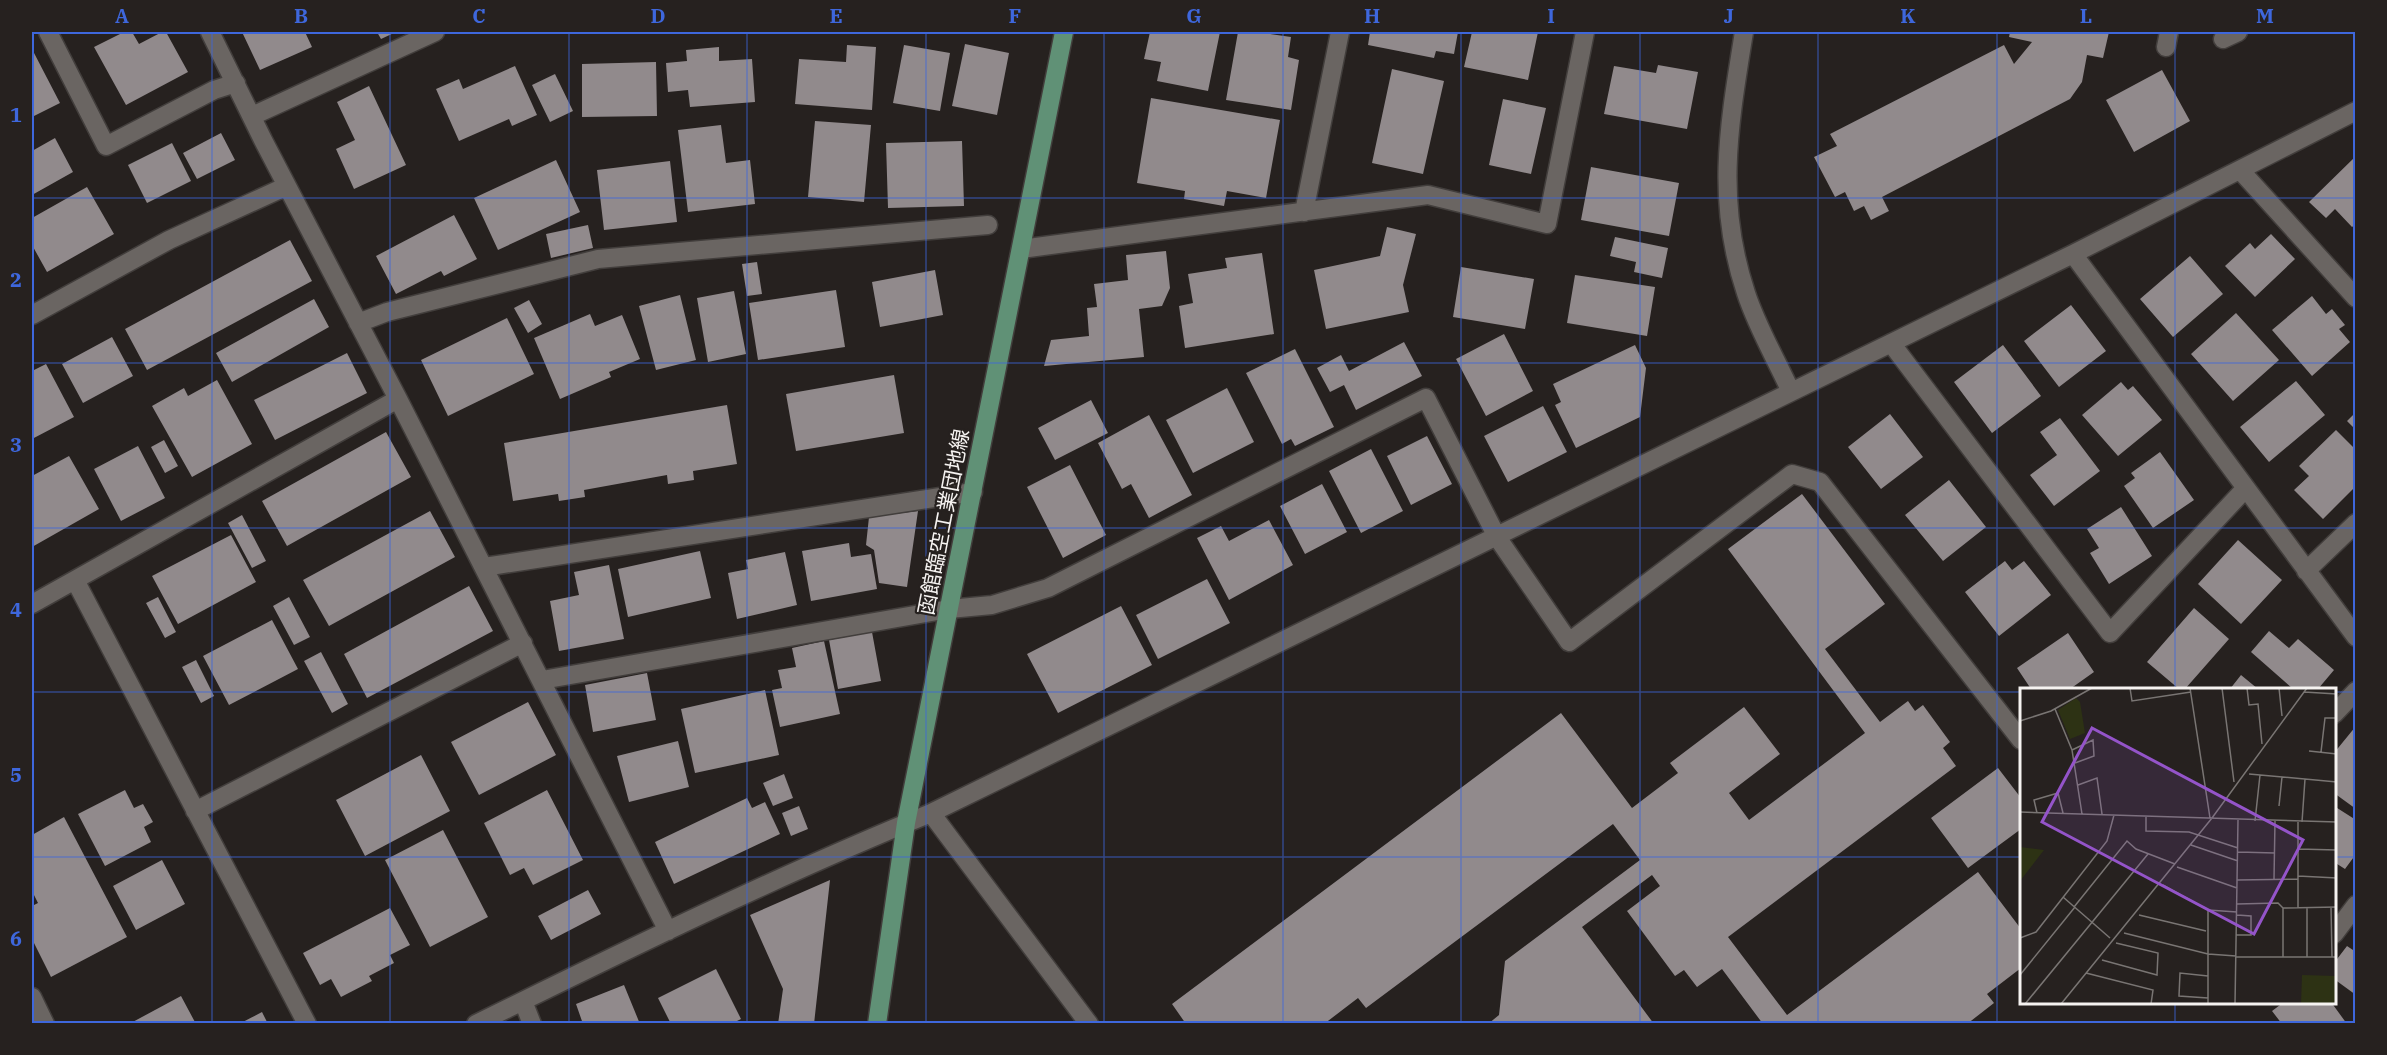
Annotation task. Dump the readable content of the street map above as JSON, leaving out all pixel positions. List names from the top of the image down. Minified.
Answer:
{"streets":{"main road":["函館臨空工業団地線"]},"grid":{"columns":["A","B","C","D","E","F","G","H","I","J","K","L","M"],"rows":["1","2","3","4","5","6"]}}
